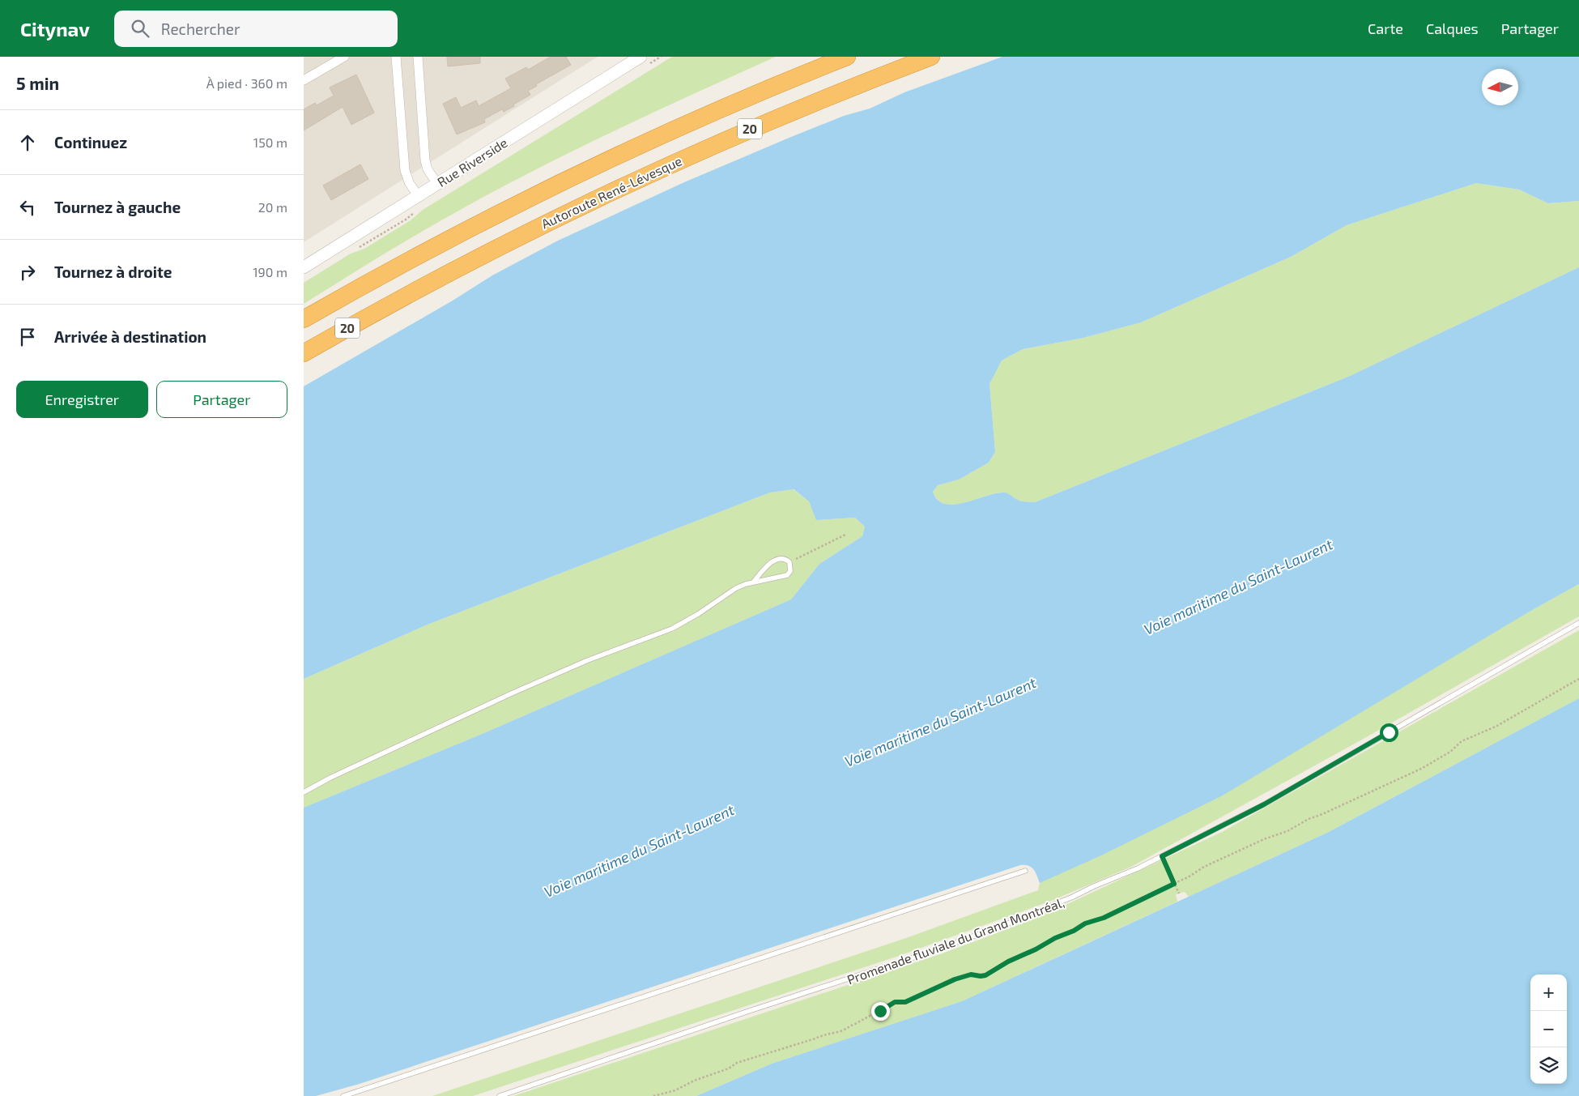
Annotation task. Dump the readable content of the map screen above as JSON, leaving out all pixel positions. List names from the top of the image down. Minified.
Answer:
{"streets":{"highway":["20","Autoroute René-Lévesque"],"street":["Rue Riverside"],"lane":["Promenade fluviale du Grand Montréal,"]},"water":["Voie maritime du Saint-Laurent"],"north":"left","page":{"header":"Citynav","search":"Rechercher","nav":["Carte","Calques","Partager"],"heading":["5 min","À pied · 360 m"],"list":[["Continuez","150 m"],["Tournez à gauche","20 m"],["Tournez à droite","190 m"],"Arrivée à destination"],"buttons":["Enregistrer","Partager"],"map_buttons":["+","−"]}}
